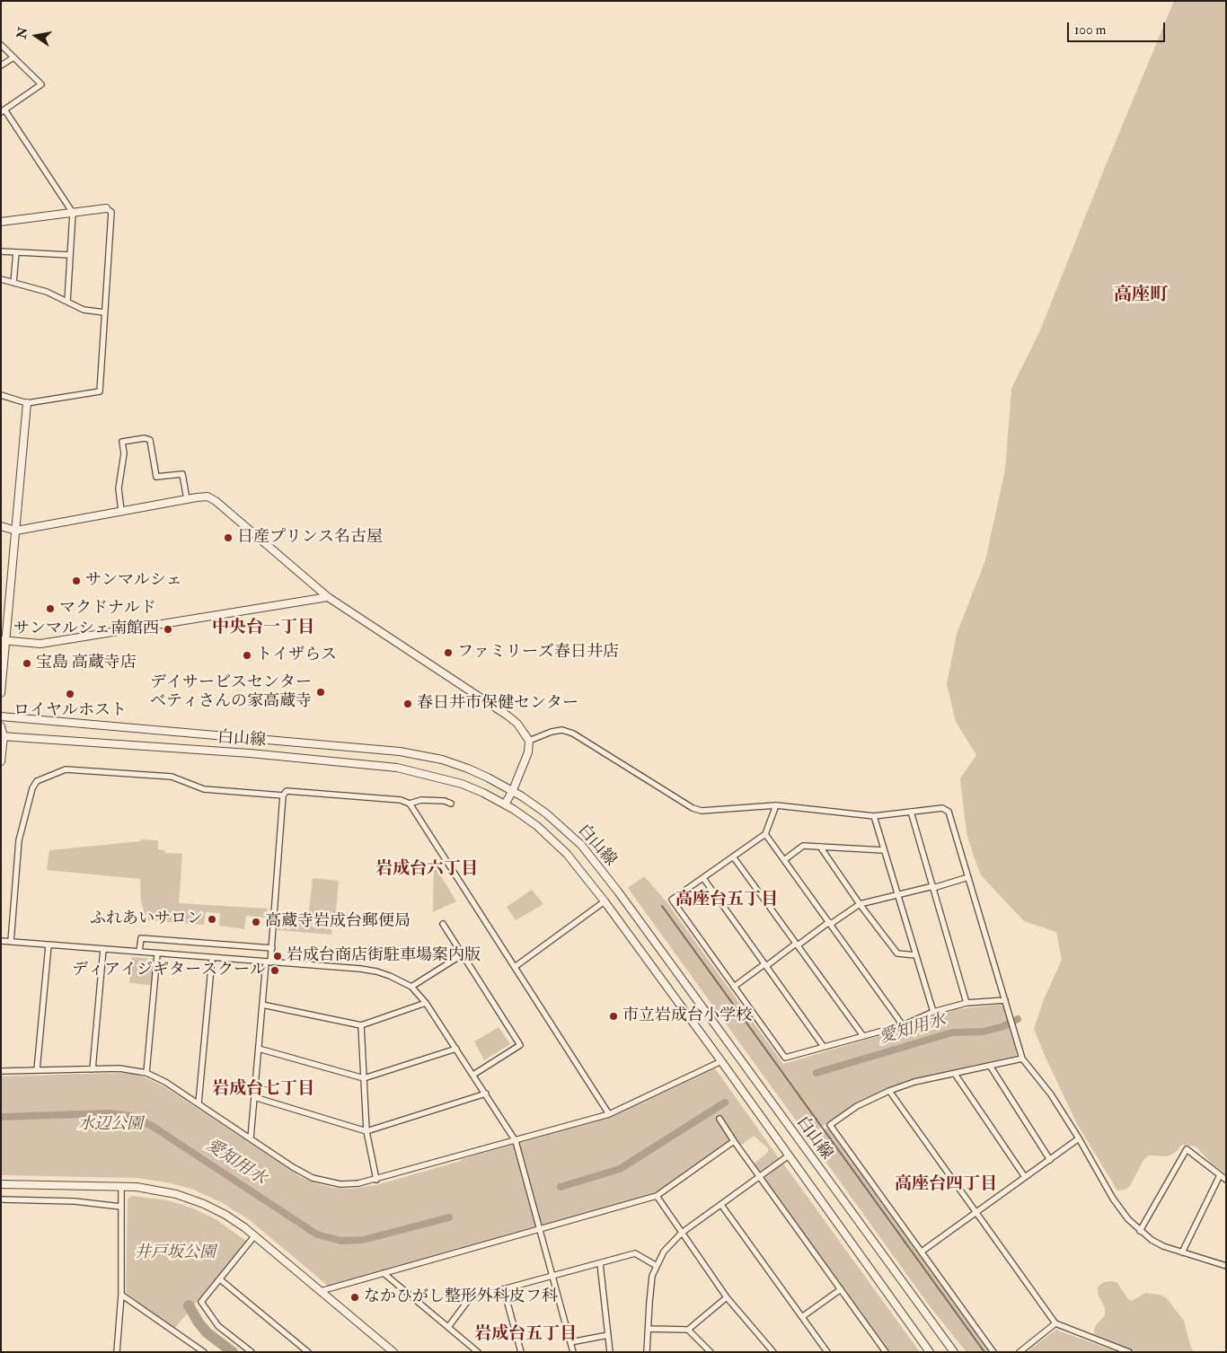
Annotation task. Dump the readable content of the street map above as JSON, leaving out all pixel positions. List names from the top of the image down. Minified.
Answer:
{"streets":{"street":["白山線"]},"districts":["高座町","中央台一丁目","岩成台六丁目","高座台五丁目","岩成台七丁目","高座台四丁目","岩成台五丁目"],"water":["愛知用水"],"parks":["水辺公園","井戸坂公園"],"places":["日産プリンス名古屋","サンマルシェ","マクドナルド","サンマルシェ南館西","ファミリーズ春日井店","トイザらス","宝島 高蔵寺店","デイサービスセンター ベティさんの家高蔵寺","ロイヤルホスト","春日井市保健センター","ふれあいサロン","高蔵寺岩成台郵便局","岩成台商店街駐車場案内版","ディアイジギタースクール","市立岩成台小学校","なかひがし整形外科皮フ科"],"scale_bar":"100 m","north":"left"}
